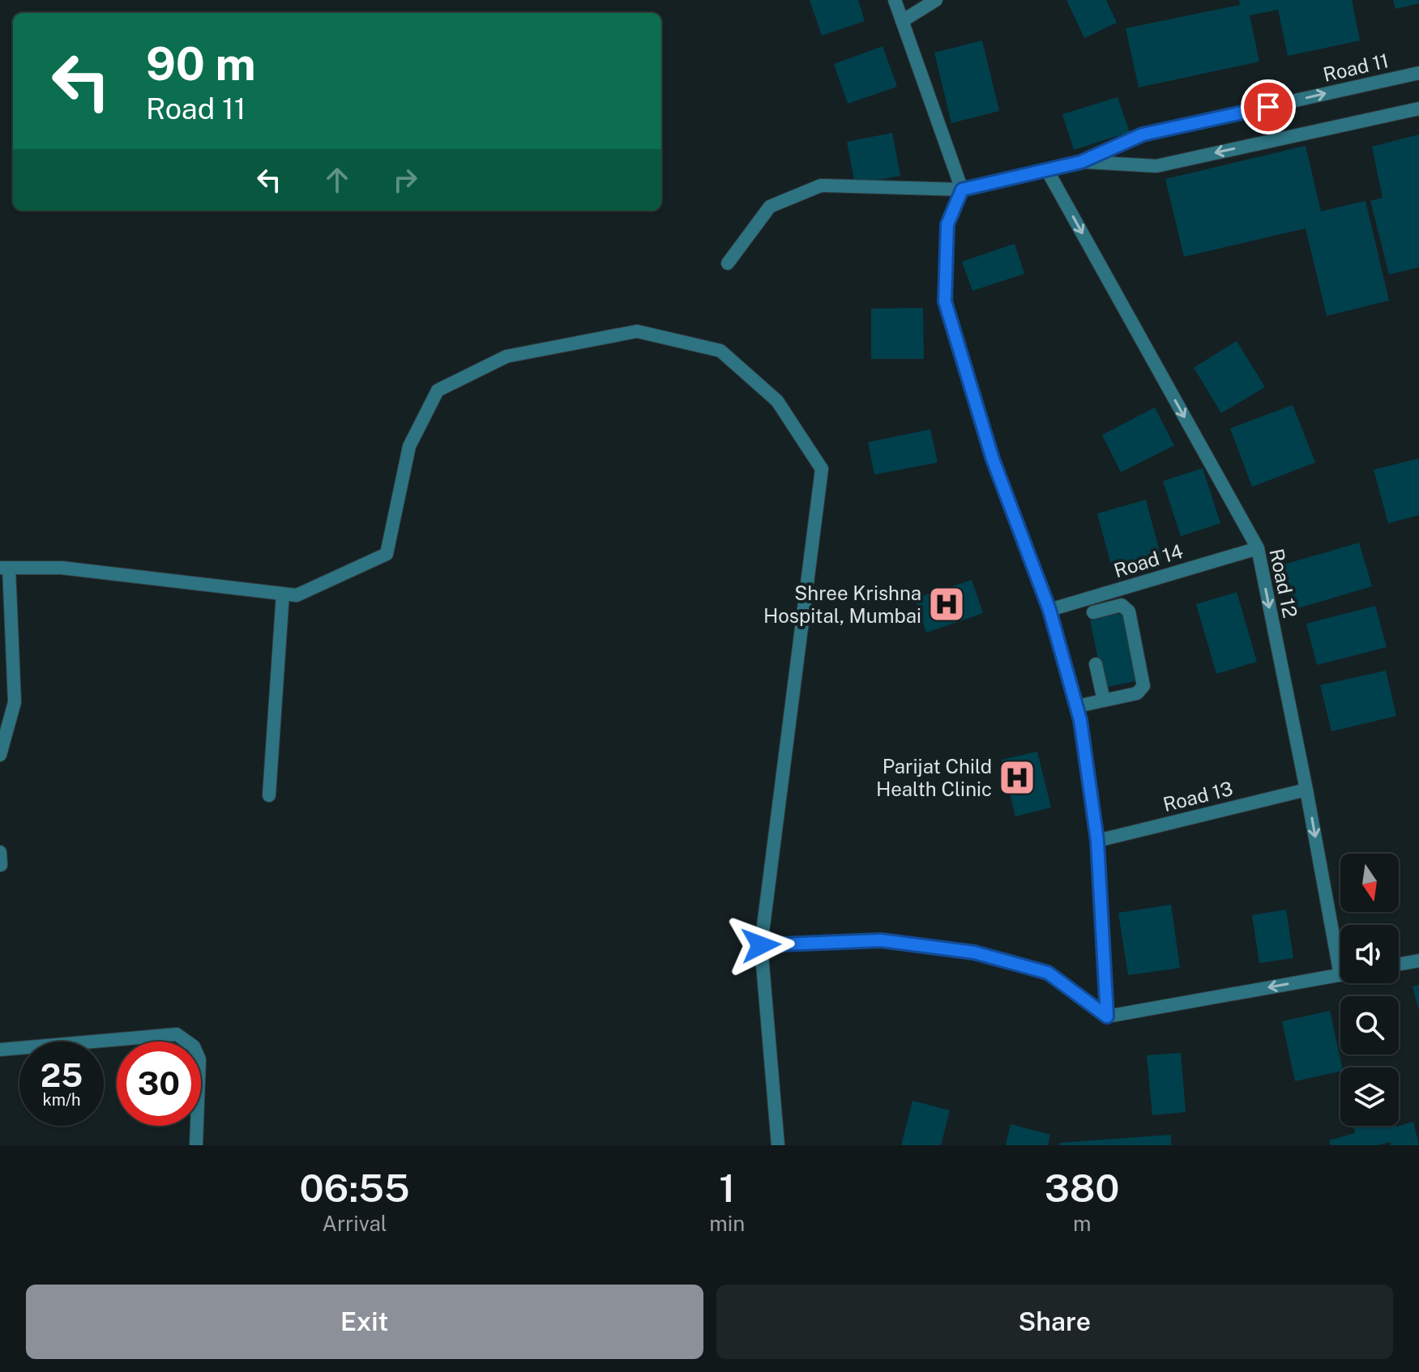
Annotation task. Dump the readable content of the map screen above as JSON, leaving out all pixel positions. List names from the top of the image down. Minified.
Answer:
{"streets":{"street":["Road 11","Road 14","Road 12","Road 13"]},"crossings":[["Road 11","Road 12"],["Road 14","Road 12"],["Road 12","Road 13"]],"one_way":["Road 12"],"places":{"hospital":["Shree Krishna Hospital, Mumbai","Parijat Child Health Clinic"]},"north":"bottom","page":{"turn":["90 m","Road 11"],"speed":"25 km/h","limit":"30","eta":["06:55","Arrival","1","min","380","m"],"buttons":["Exit","Share"]}}
